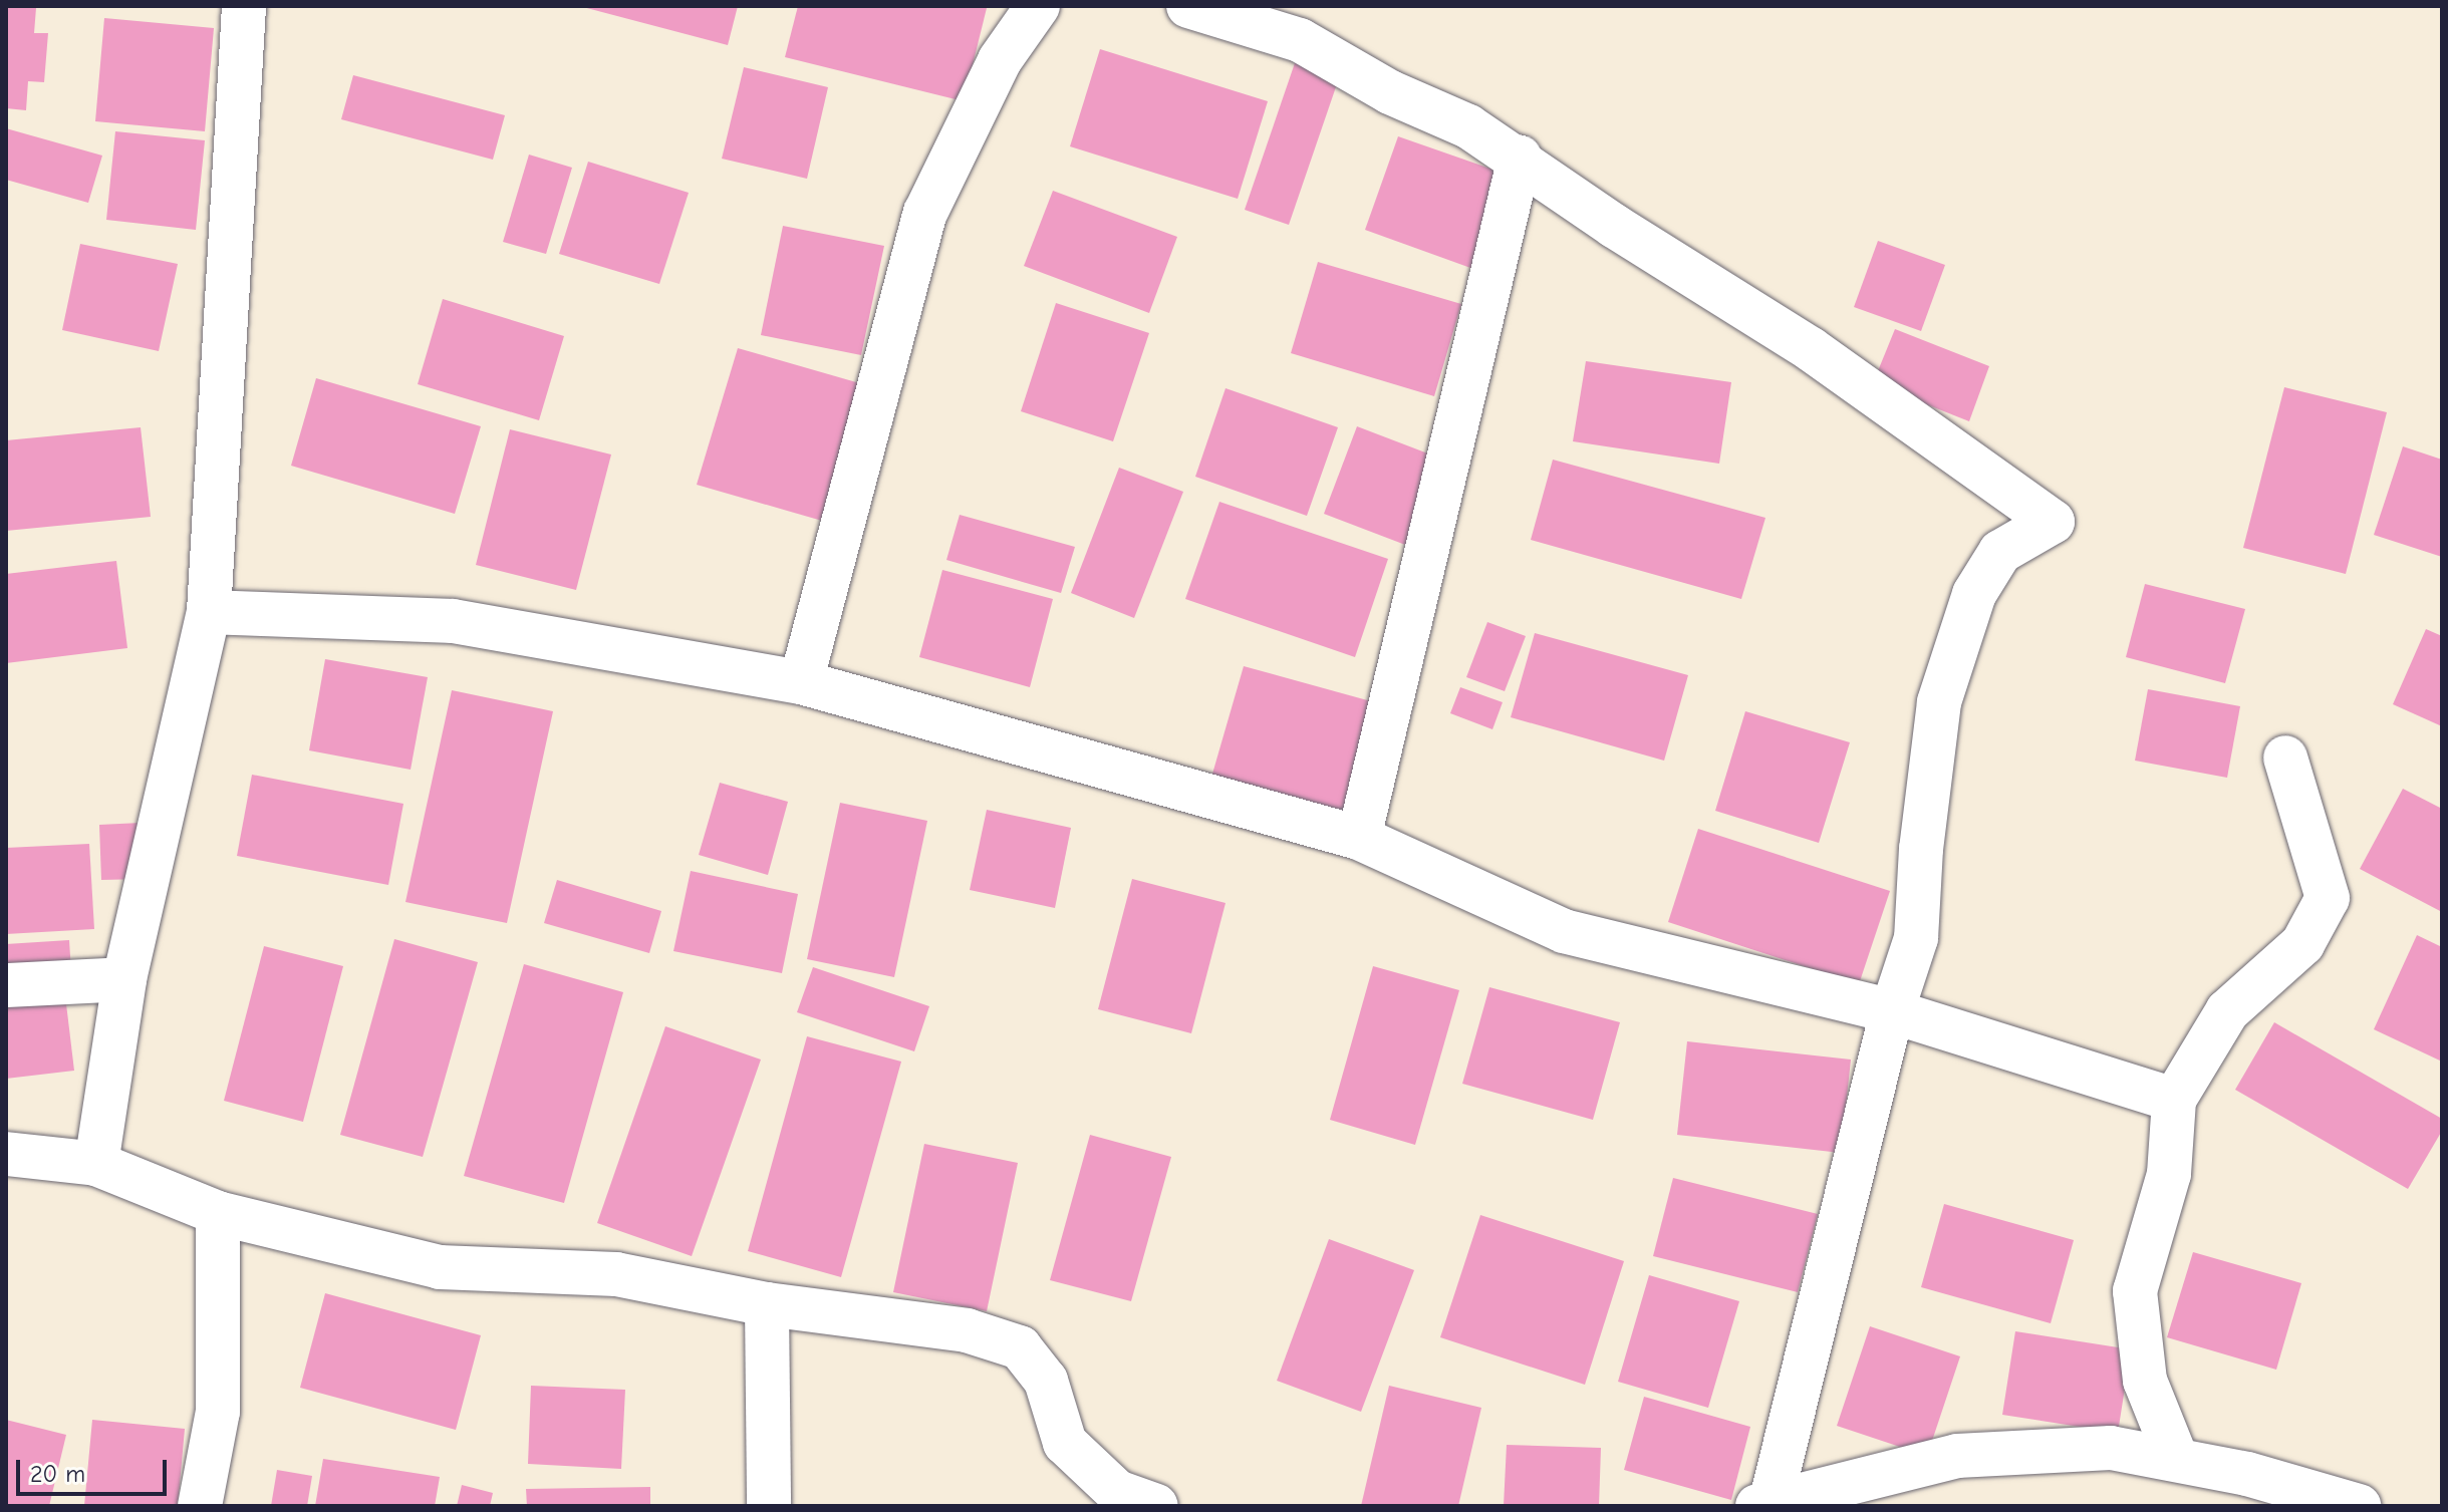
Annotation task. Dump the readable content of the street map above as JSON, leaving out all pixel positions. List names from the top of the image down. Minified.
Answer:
{"scale_bar":"20 m"}
